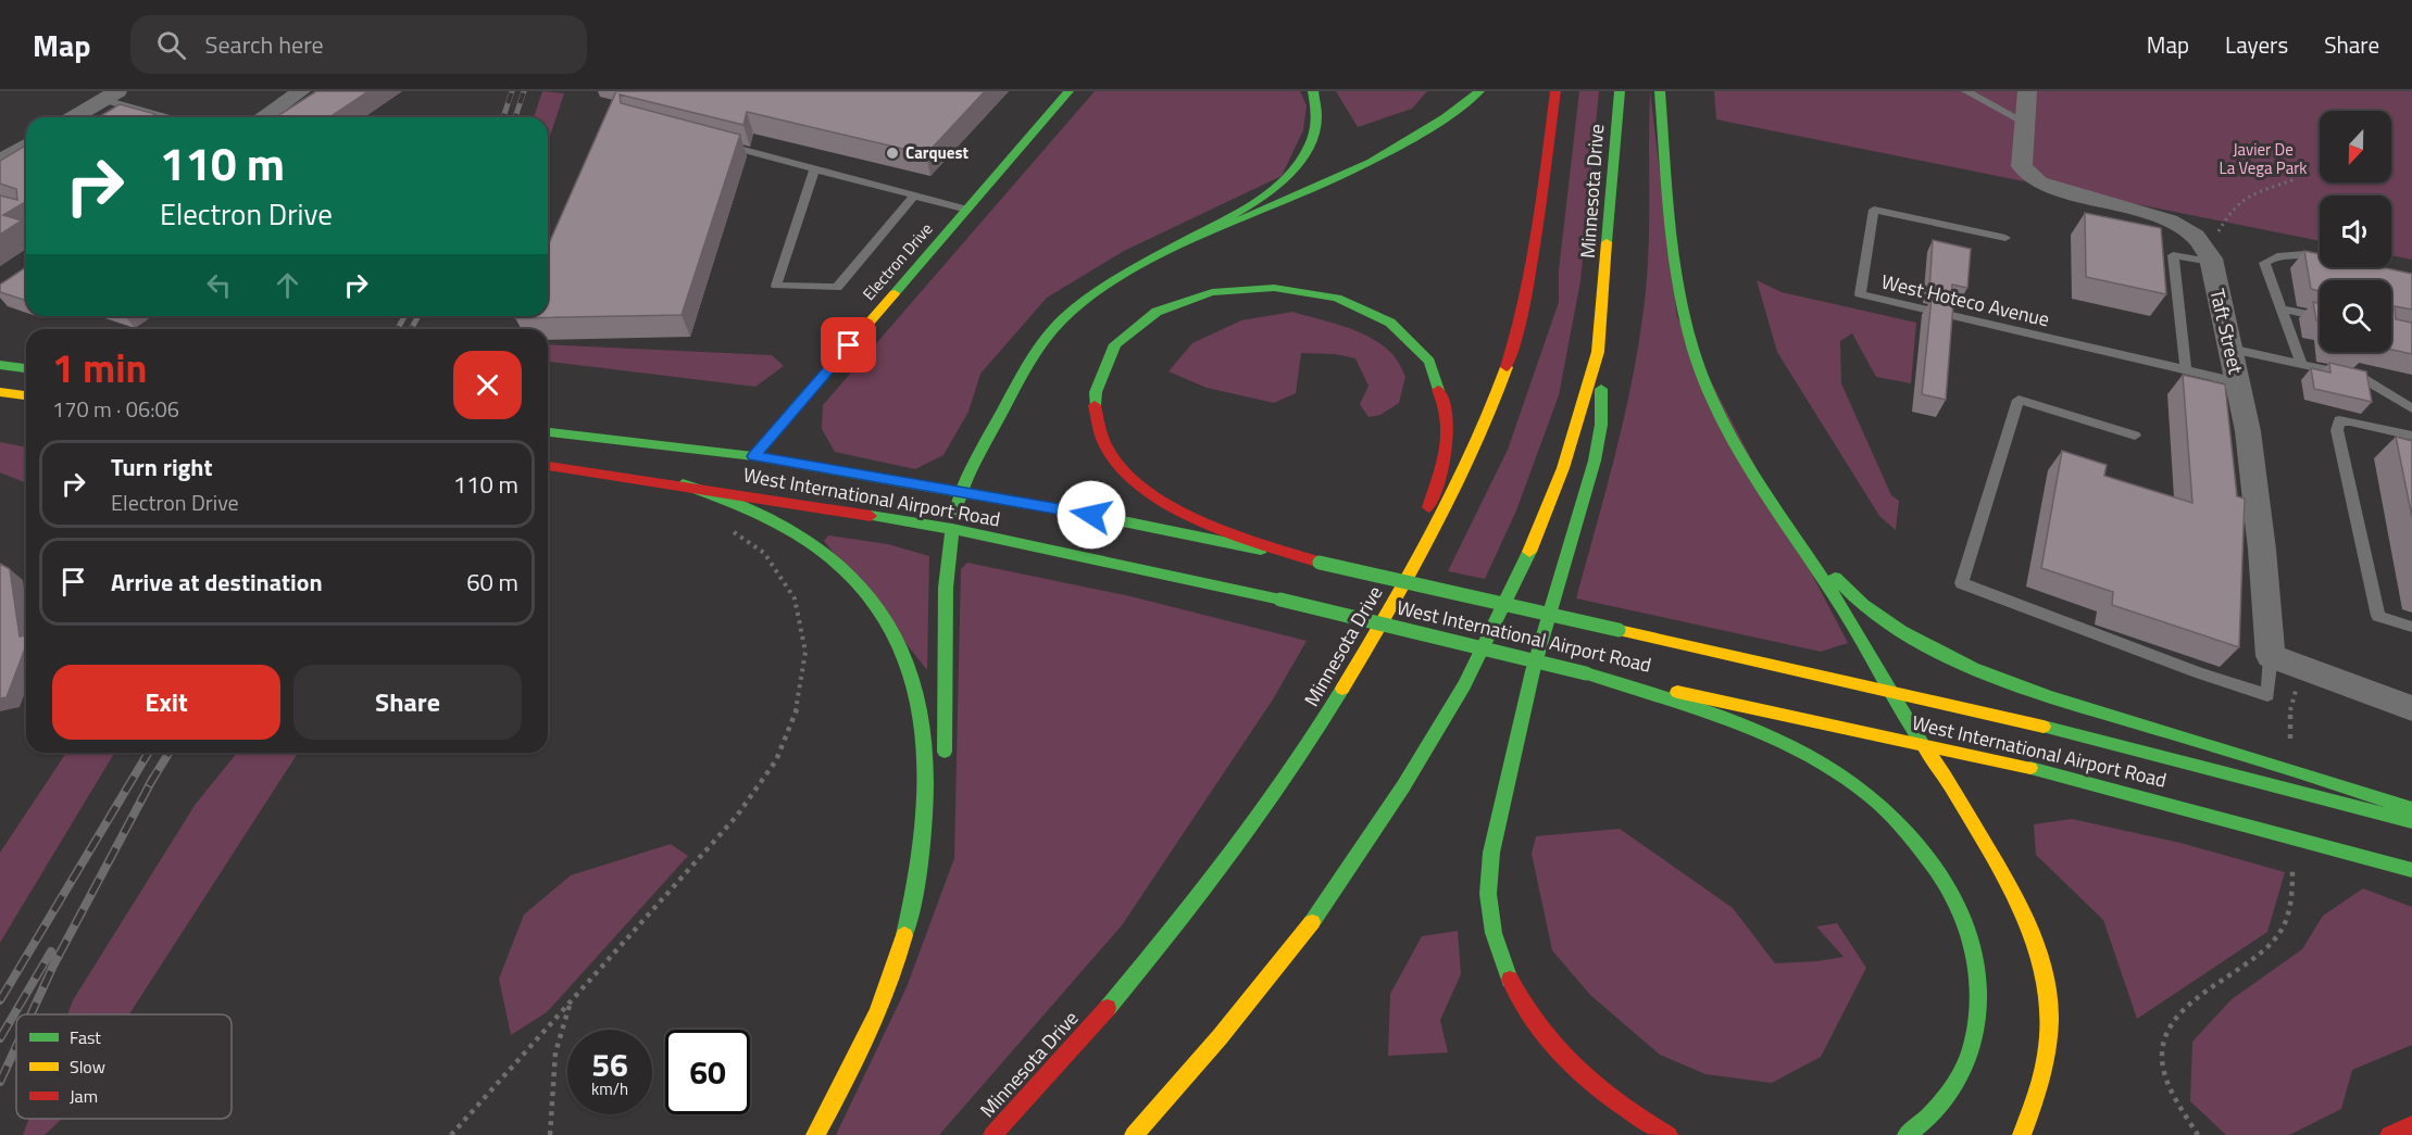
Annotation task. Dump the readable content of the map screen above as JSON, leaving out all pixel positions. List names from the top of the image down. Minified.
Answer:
{"streets":{"main road":["Minnesota Drive","Electron Drive","West International Airport Road"],"street":["Taft Street"],"lane":["West Hoteco Avenue"]},"crossings":[["Electron Drive","West International Airport Road"],["West Hoteco Avenue","Taft Street"]],"parks":["Javier De La Vega Park"],"places":["Carquest"],"legend":["Fast","Slow","Jam"],"north":"bottom","page":{"header":"Map","search":"Search here","nav":["Map","Layers","Share"],"turn":["110 m","Electron Drive"],"heading":["1 min","170 m · 06:06"],"list":[{"name":"Turn right","note":"Electron Drive","value":"110 m"},{"name":"Arrive at destination","value":"60 m"}],"buttons":["Exit","Share"],"speed":"56 km/h","limit":"60"}}
